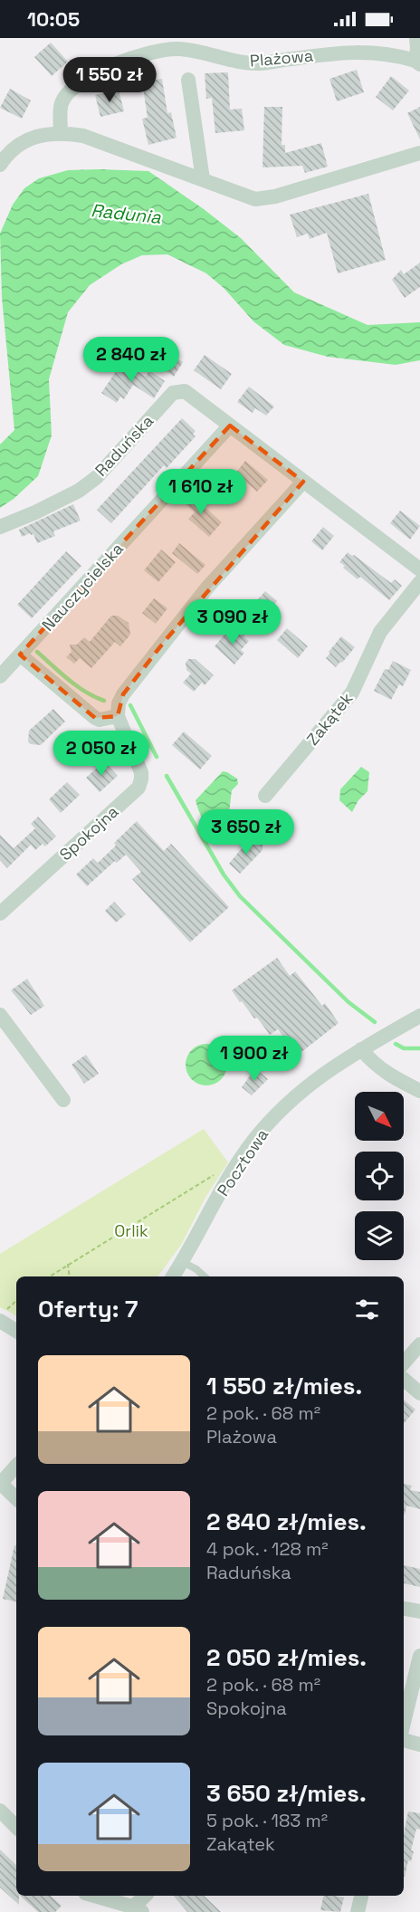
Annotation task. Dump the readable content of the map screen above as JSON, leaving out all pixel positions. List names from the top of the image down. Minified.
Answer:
{"streets":{"street":["Plażowa","Raduńska","Nauczycielska","Zakątek","Spokojna","Pocztowa"]},"crossings":[["Raduńska","Nauczycielska"]],"water":["Radunia"],"parks":["Orlik"],"north":"bottom right","page":{"status":"10:05","price":["1 550 zł","2 840 zł","1 610 zł","3 090 zł","2 050 zł","3 650 zł","1 900 zł"],"heading":"Oferty: 7","list":[{"name":"1 550 zł/mies.","note":"2 pok. · 68 m² · Plażowa"},{"name":"2 840 zł/mies.","note":"4 pok. · 128 m² · Raduńska"},{"name":"2 050 zł/mies.","note":"2 pok. · 68 m² · Spokojna"},{"name":"3 650 zł/mies.","note":"5 pok. · 183 m² · Zakątek"}]}}
